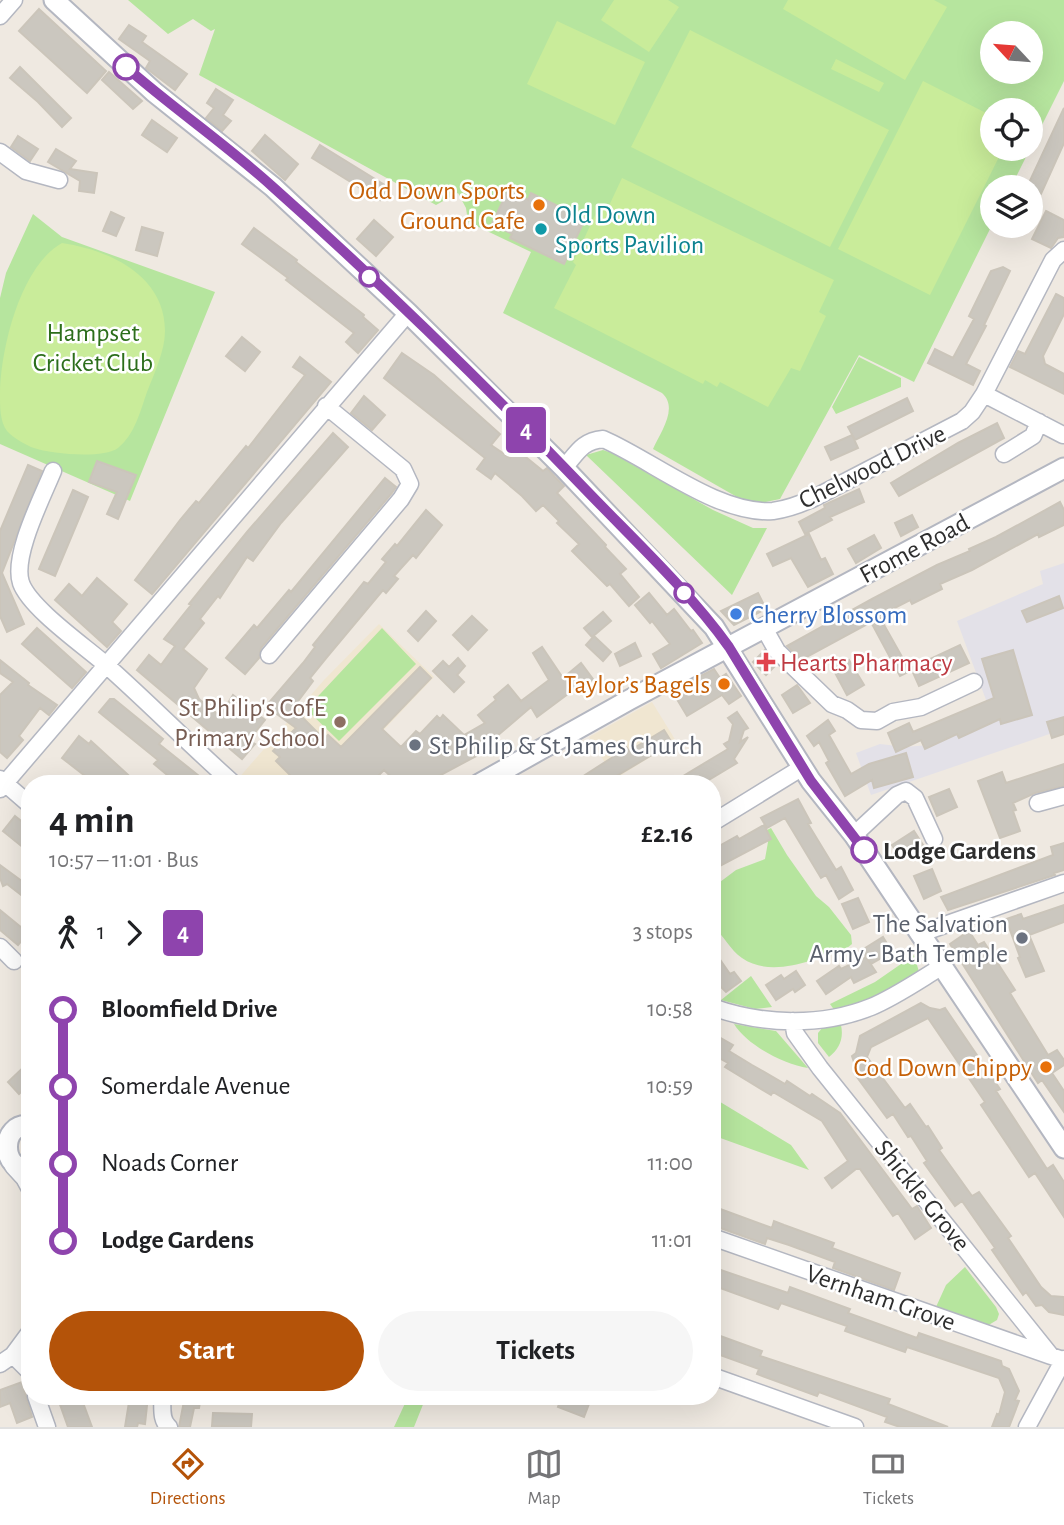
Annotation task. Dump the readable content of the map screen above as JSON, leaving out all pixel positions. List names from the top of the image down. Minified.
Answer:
{"streets":{"street":["Chelwood Drive","Frome Road","Shickle Grove","Vernham Grove"]},"crossings":[["Shickle Grove","Vernham Grove"]],"parks":["Hampset Cricket Club"],"places":{"other":["Odd Down Sports Ground Cafe","Old Down Sports Pavilion","Cherry Blossom","Taylor’s Bagels","St Philip's CofE Primary School","St Philip & St James Church","Lodge Gardens","The Salvation Army - Bath Temple","Cod Down Chippy"],"health":["Hearts Pharmacy"]},"lines":["bus line 4"],"north":"top left","page":{"on_map":"4","heading":["4 min","10:57 – 11:01 · Bus","£2.16"],"legs":["1","4","3 stops"],"list":[{"name":"Bloomfield Drive","value":"10:58"},{"name":"Somerdale Avenue","value":"10:59"},{"name":"Noads Corner","value":"11:00"},{"name":"Lodge Gardens","value":"11:01"}],"buttons":["Start","Tickets"],"tabs":["Directions","Map","Tickets"]}}
